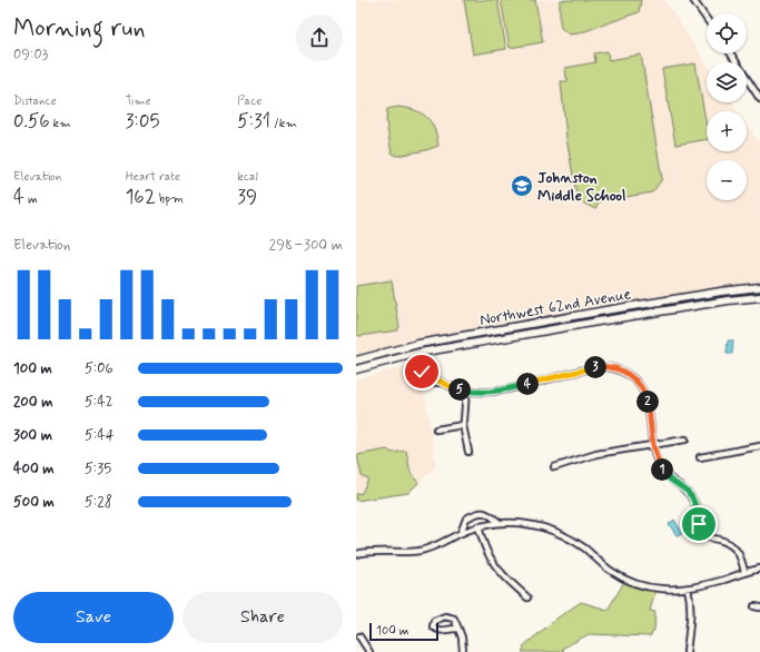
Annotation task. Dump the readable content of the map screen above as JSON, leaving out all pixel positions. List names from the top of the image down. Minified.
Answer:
{"streets":{"street":["Northwest 62nd Avenue"]},"places":{"school or university":["Johnston Middle School"]},"scale_bar":"100 m","page":{"heading":["Morning run","09:03"],"map_buttons":["+","−"],"stats":[["Distance","0.56 km"],["Time","3:05"],["Pace","5:31 /km"],["Elevation","4 m"],["Heart rate","162 bpm"],["kcal","39"]],"chart":["Elevation","298–300 m"],"list":[{"name":"100 m","note":"5:06"},{"name":"200 m","note":"5:42"},{"name":"300 m","note":"5:44"},{"name":"400 m","note":"5:35"},{"name":"500 m","note":"5:28"}],"pins":["3","4","5","2","1"],"buttons":["Save","Share"],"scale":"100 m"}}
